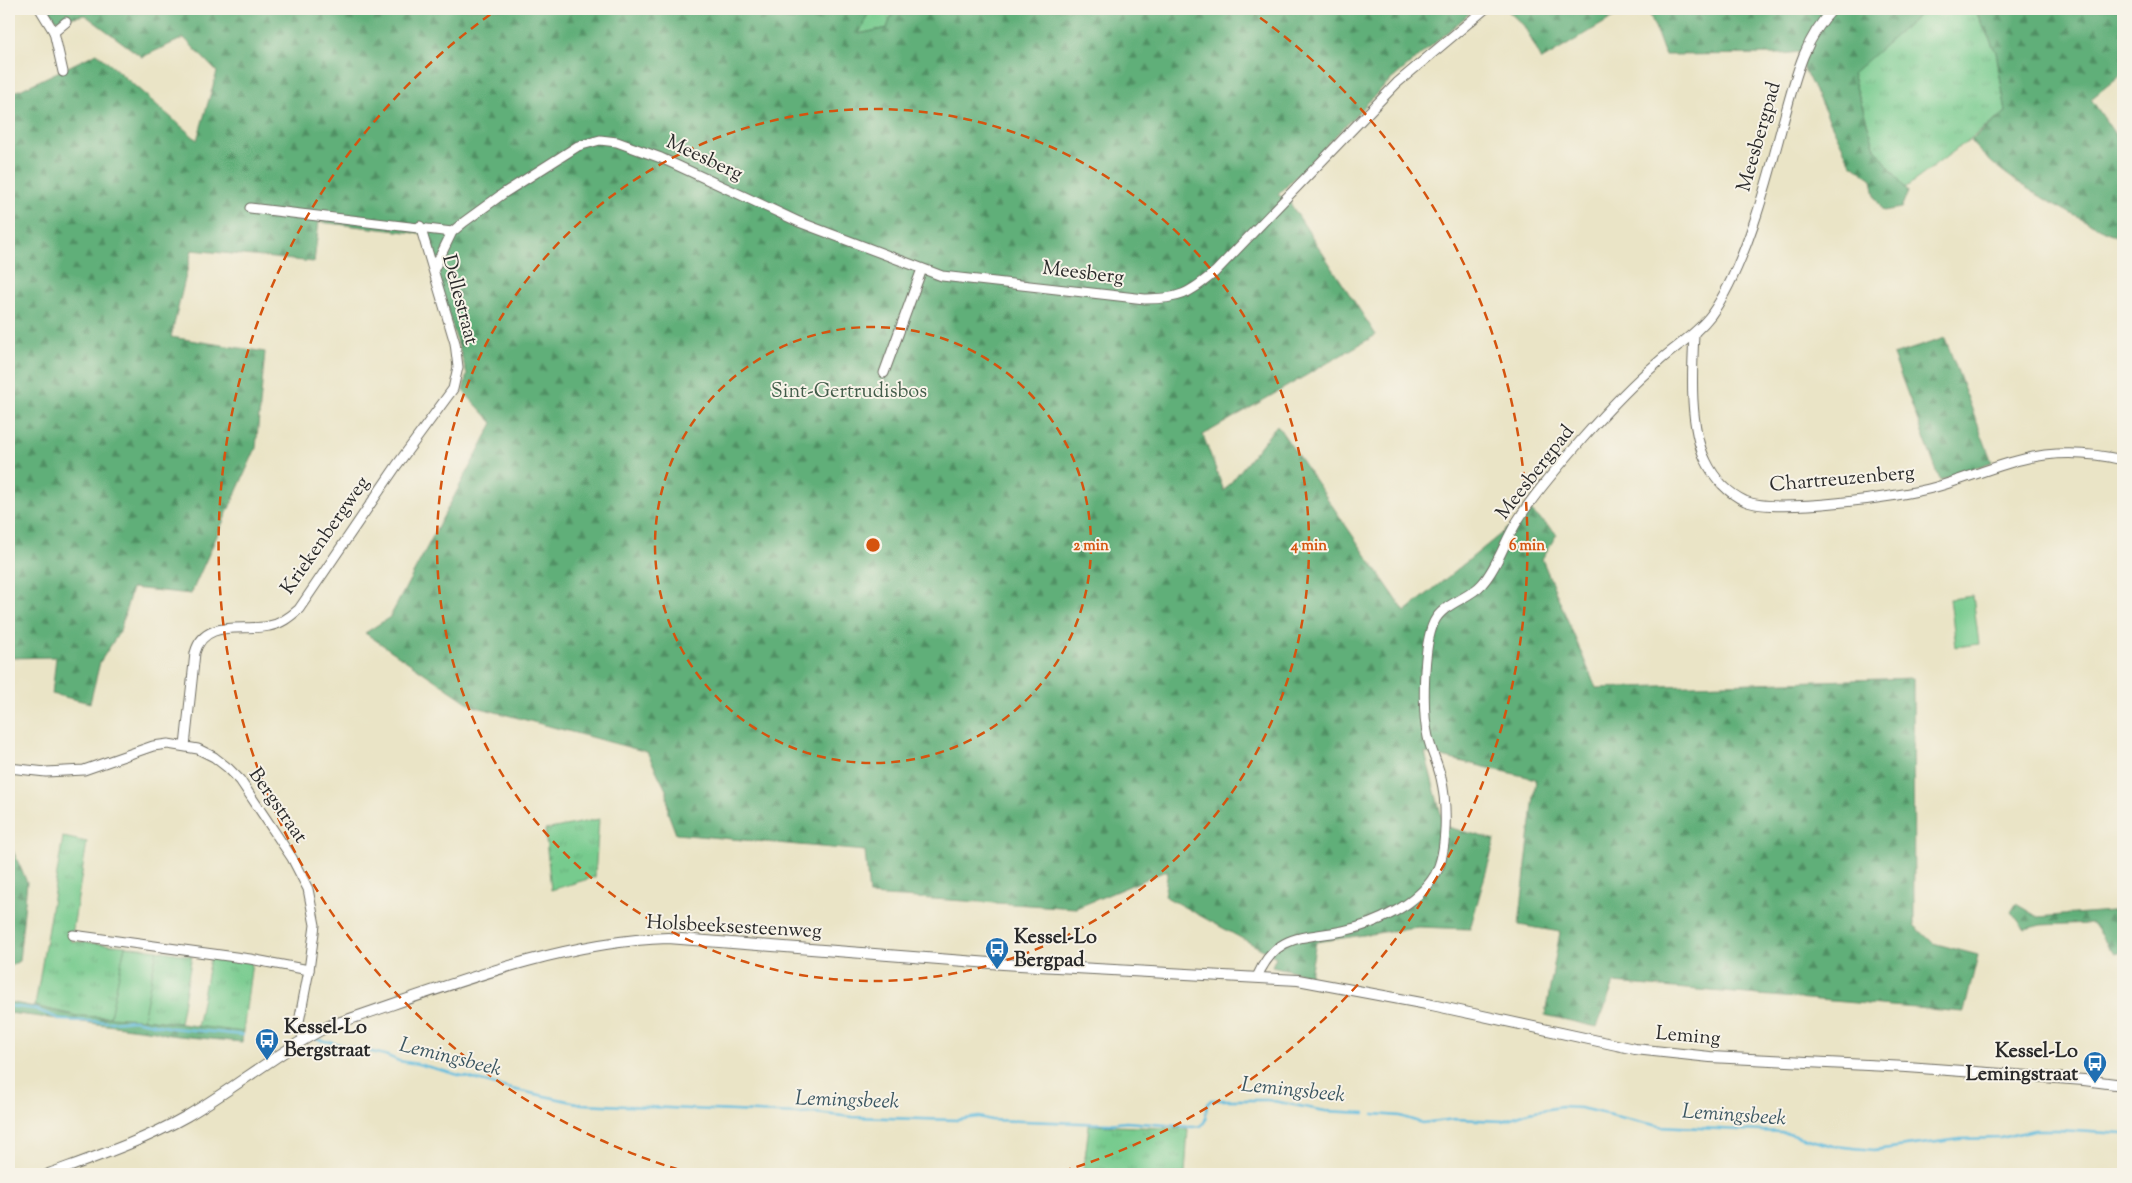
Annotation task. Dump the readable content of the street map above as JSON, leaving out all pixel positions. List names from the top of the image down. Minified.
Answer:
{"streets":{"street":["Meesbergpad","Meesberg","Dellestraat","Chartreuzenberg","Kriekenbergweg","Bergstraat","Holsbeeksesteenweg","Leming"]},"crossings":[["Meesbergpad","Chartreuzenberg"],["Meesbergpad","Holsbeeksesteenweg"],["Meesbergpad","Leming"],["Meesberg","Dellestraat"],["Dellestraat","Kriekenbergweg"],["Kriekenbergweg","Bergstraat"],["Bergstraat","Holsbeeksesteenweg"],["Holsbeeksesteenweg","Leming"]],"water":["Lemingsbeek"],"parks":["Sint-Gertrudisbos"],"places":{"bus stop":["Kessel-Lo Bergpad","Kessel-Lo Bergstraat","Kessel-Lo Lemingstraat"]},"rings":["2 min","4 min","6 min"]}
